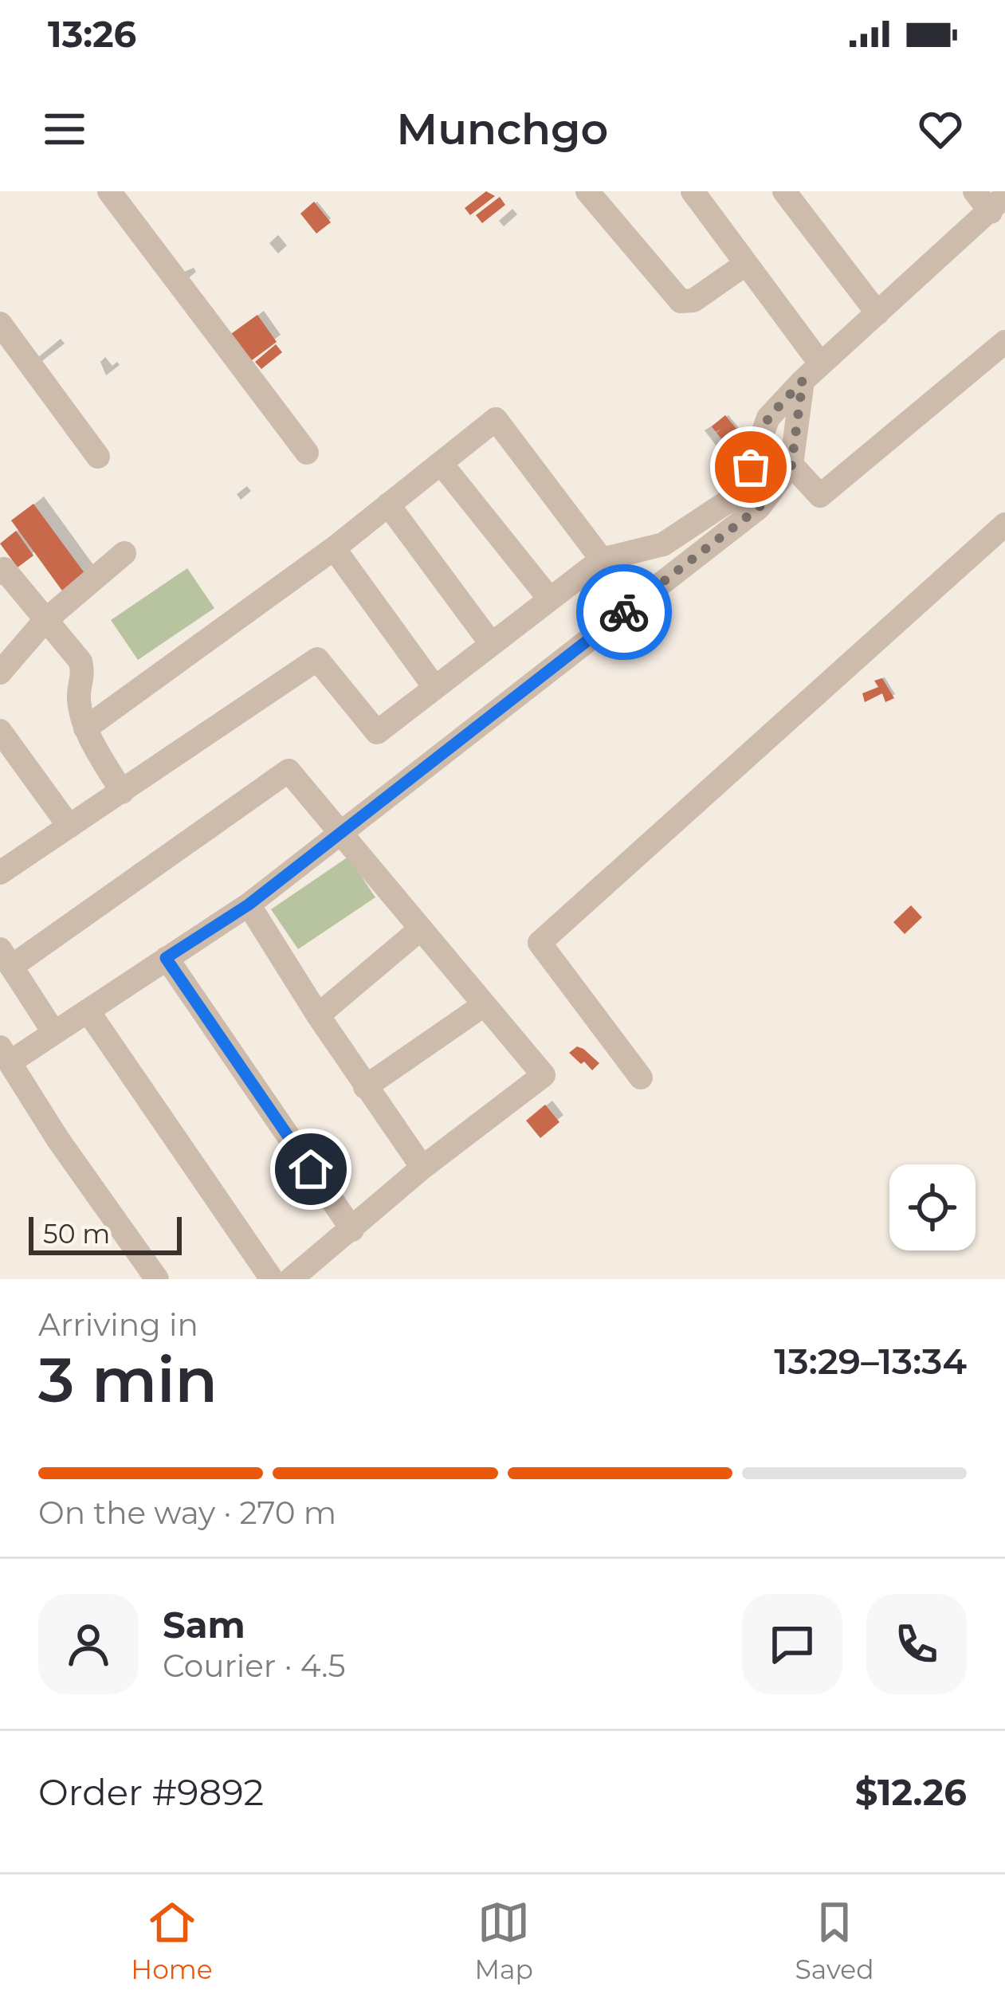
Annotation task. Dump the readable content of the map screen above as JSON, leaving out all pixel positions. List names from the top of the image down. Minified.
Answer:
{"scale_bar":"50 m","page":{"status":"13:26","header":"Munchgo","scale":"50 m","heading":["3 min","Arriving in","13:29–13:34"],"panel":["Sam","Courier · 4.5","Order #9892","$12.26"],"bar":"On the way · 270 m","tabs":["Home","Map","Saved"]}}
